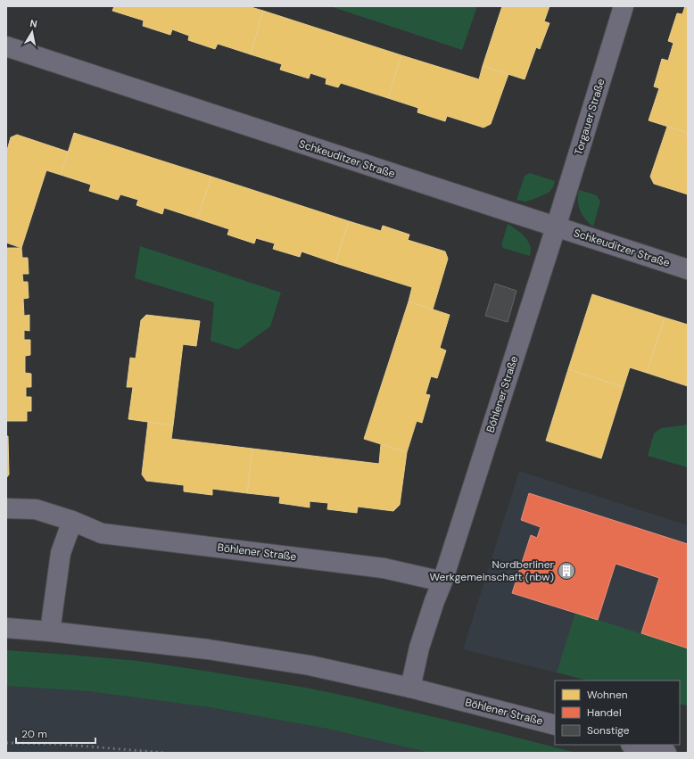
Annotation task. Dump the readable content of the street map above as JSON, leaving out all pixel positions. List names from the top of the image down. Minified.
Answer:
{"streets":{"street":["Torgauer Straße","Schkeuditzer Straße","Böhlener Straße"]},"crossings":[["Torgauer Straße","Schkeuditzer Straße"],["Torgauer Straße","Böhlener Straße"],["Schkeuditzer Straße","Böhlener Straße"]],"places":{"building":["Nordberliner Werkgemeinschaft (nbw)"]},"legend":["Wohnen","Handel","Sonstige"],"scale_bar":"20 m","north":"top"}
